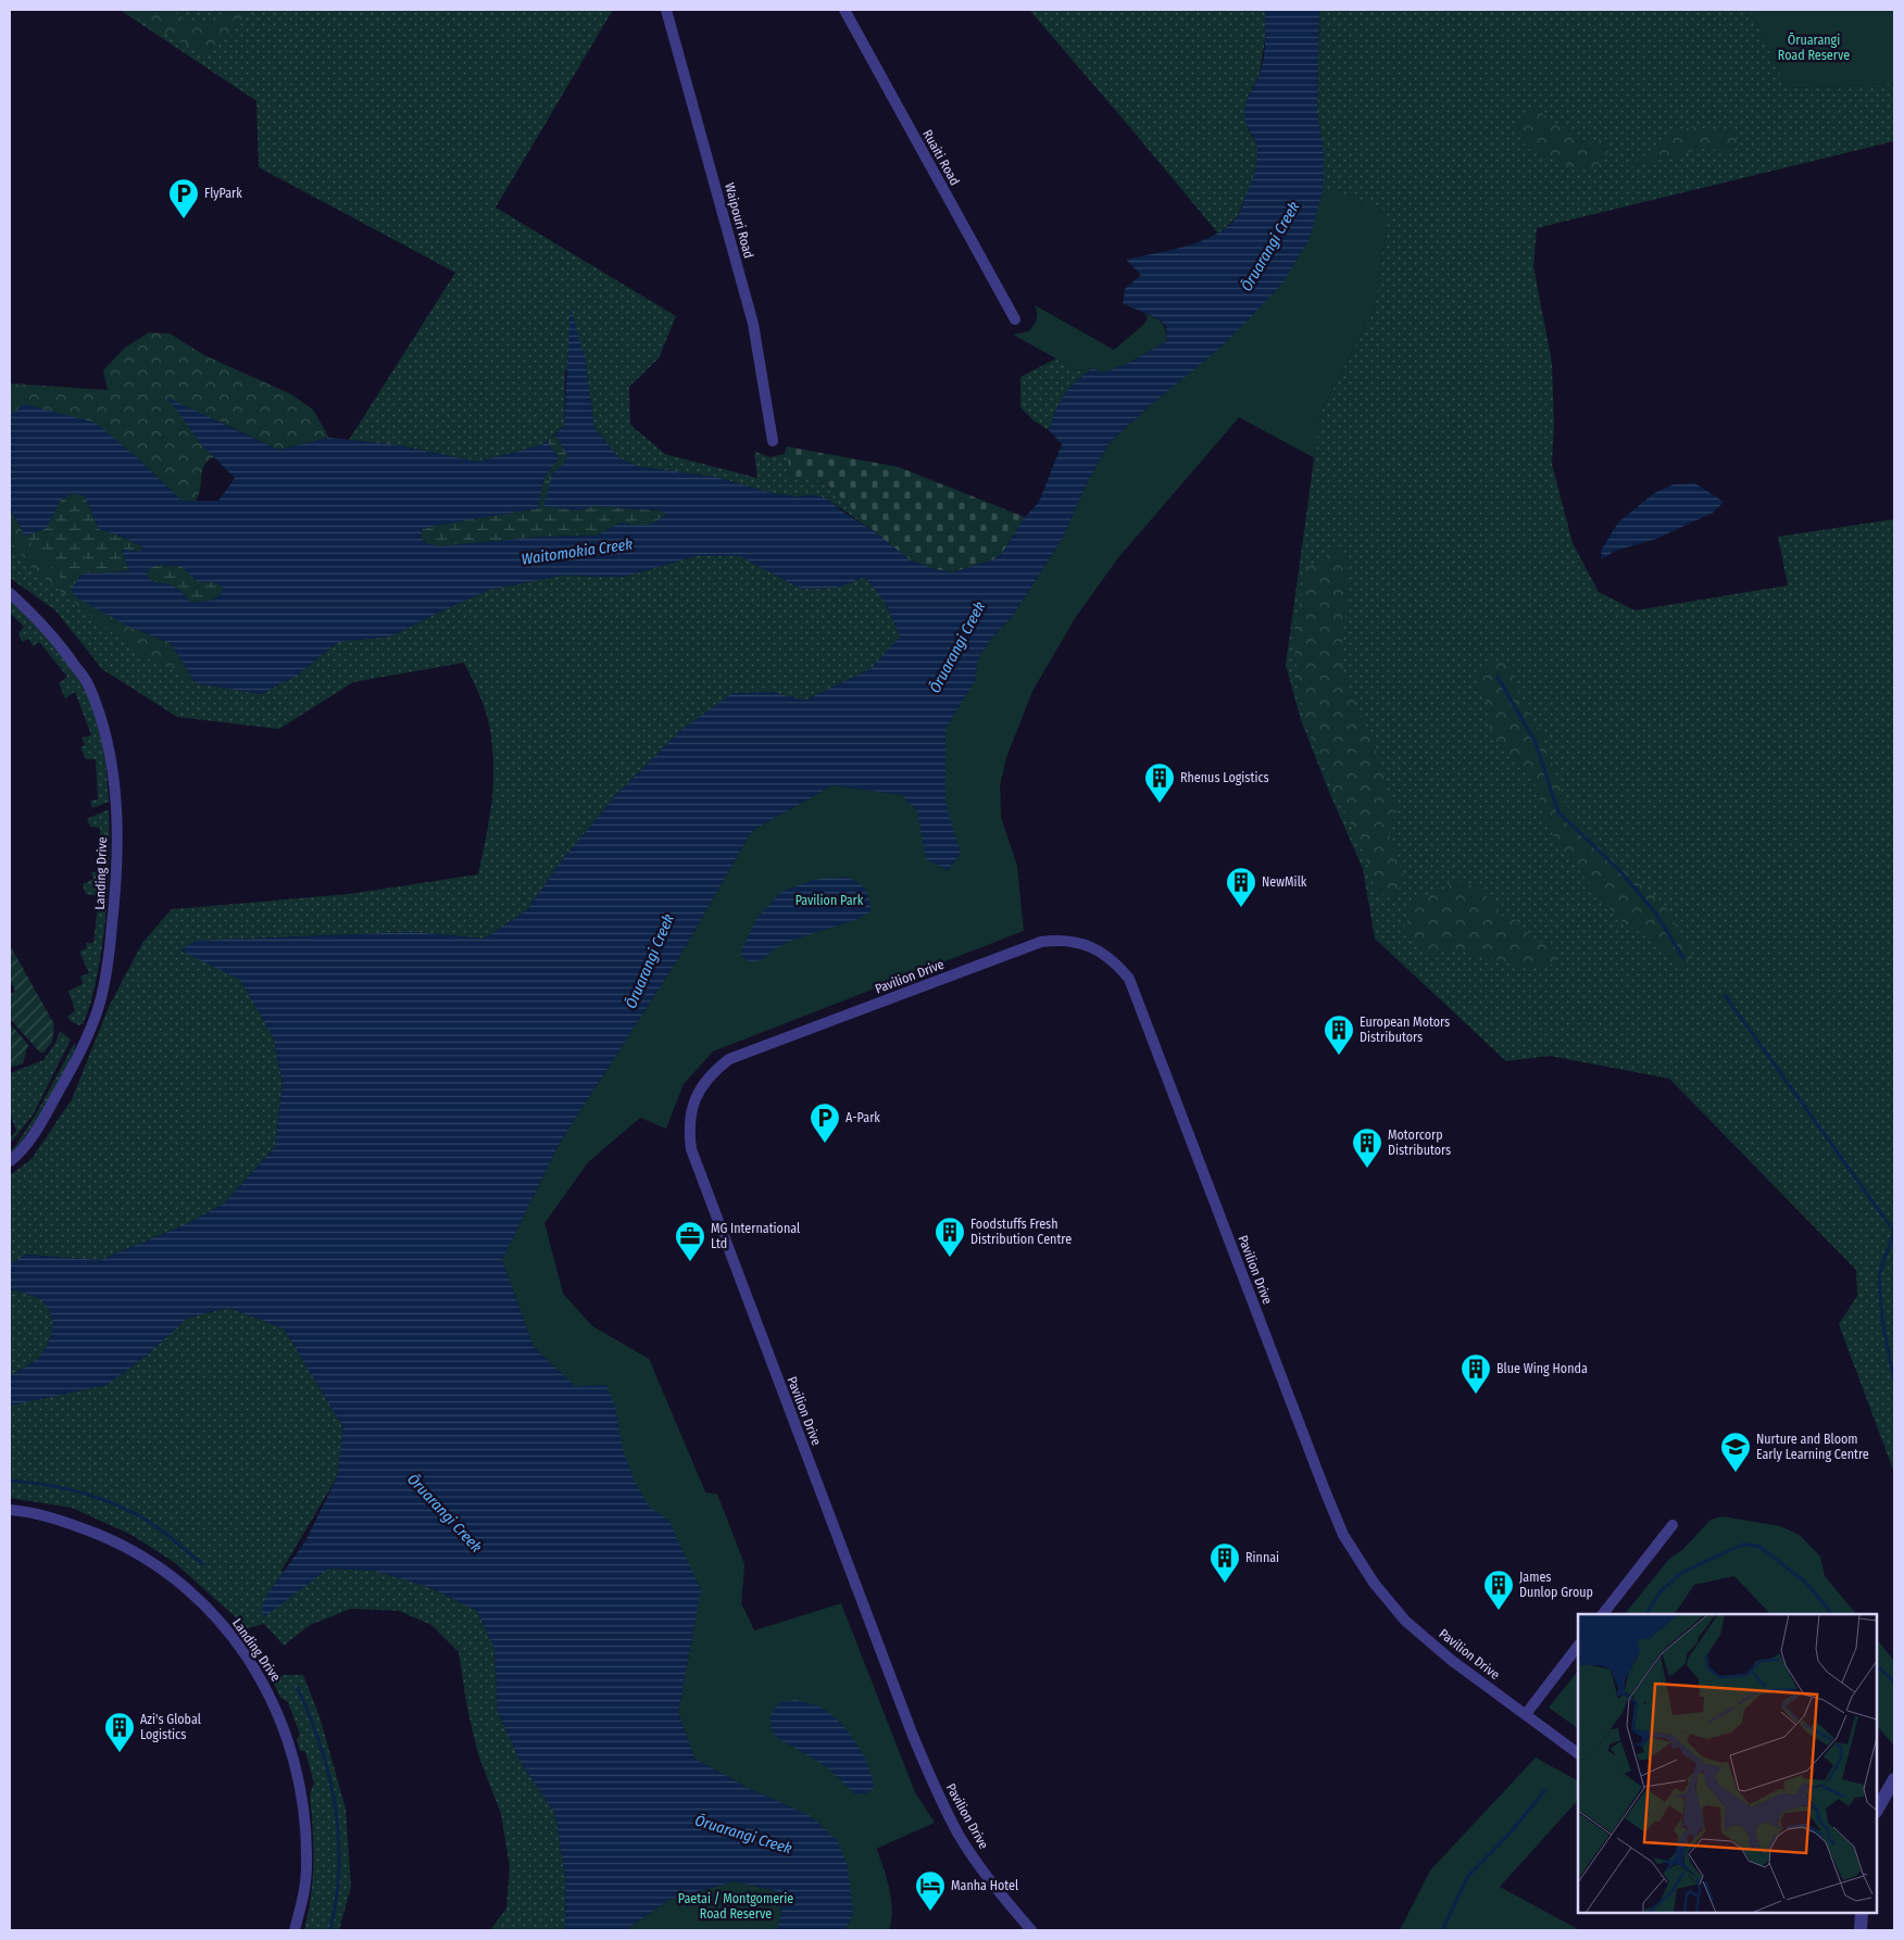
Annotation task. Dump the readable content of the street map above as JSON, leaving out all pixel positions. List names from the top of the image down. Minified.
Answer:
{"streets":{"street":["Ruaiti Road","Waipouri Road","Landing Drive","Pavilion Drive"]},"water":["Ōruarangi Creek","Waitomokia Creek"],"parks":["Ōruarangi Road Reserve","Pavilion Park","Paetai / Montgomerie Road Reserve"],"places":{"parking":["FlyPark","A-Park"],"building":["Rhenus Logistics","NewMilk","European Motors Distributors","Motorcorp Distributors","Foodstuffs Fresh Distribution Centre","Blue Wing Honda","Rinnai","James Dunlop Group","Azi's Global Logistics"],"office":["MG International Ltd"],"school or university":["Nurture and Bloom Early Learning Centre"],"hotel":["Manha Hotel"]}}
